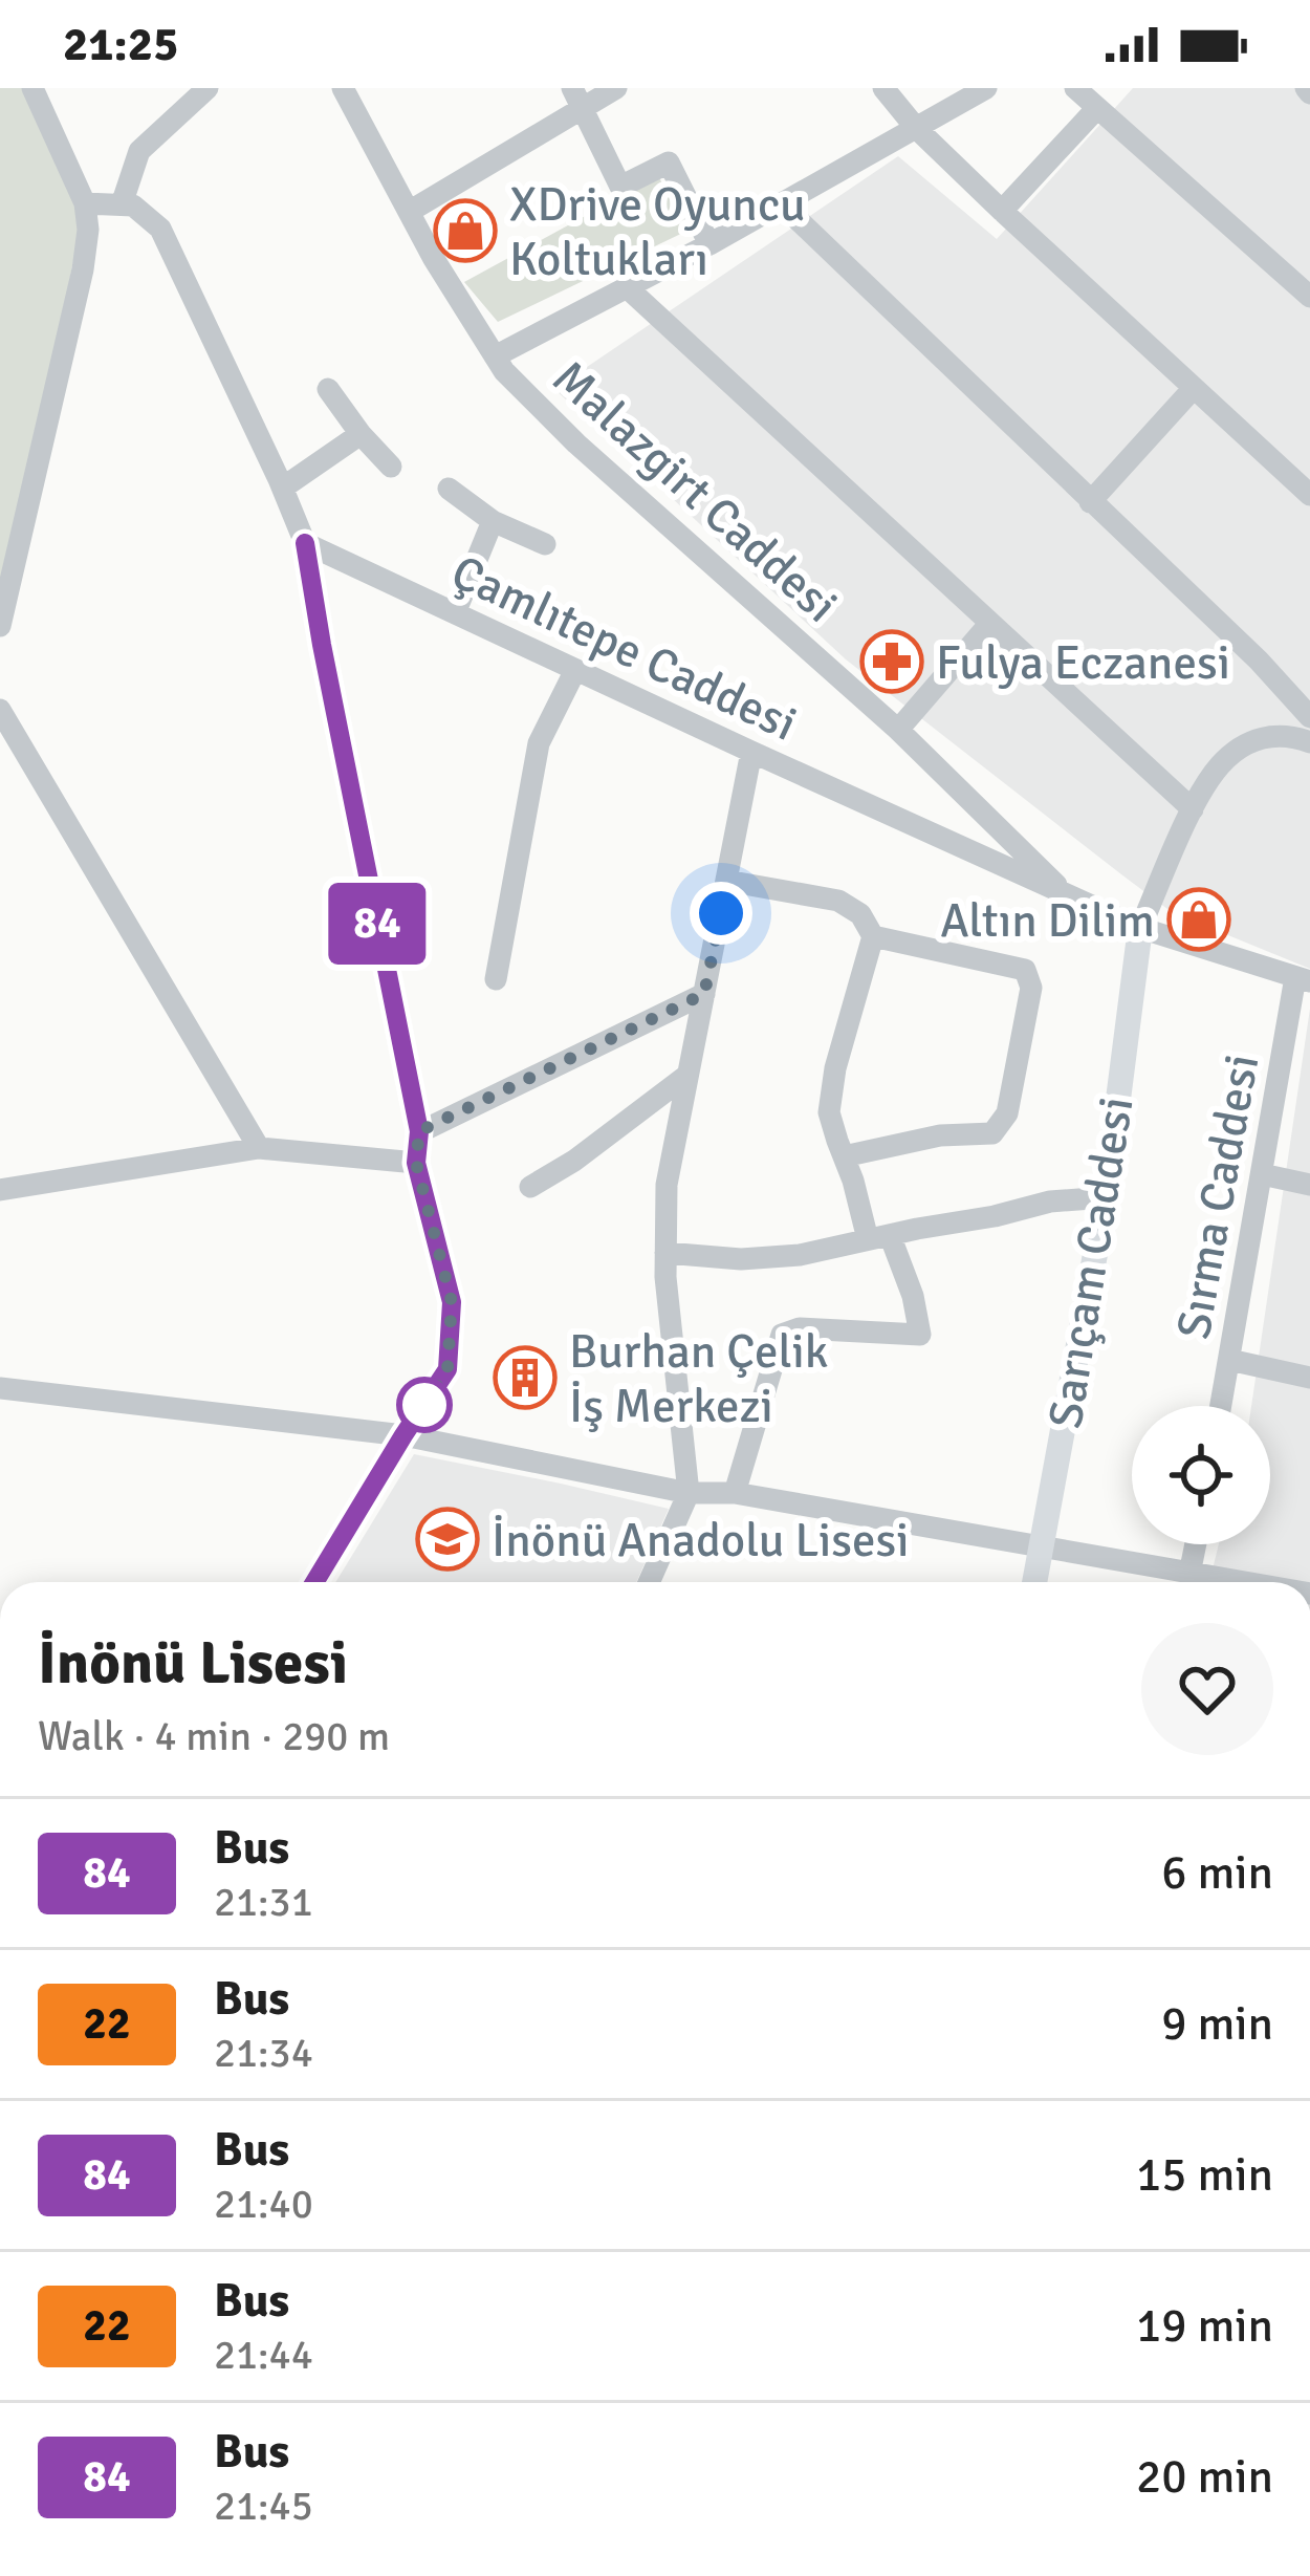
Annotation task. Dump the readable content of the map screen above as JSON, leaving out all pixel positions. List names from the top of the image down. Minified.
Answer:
{"streets":{"main road":["Sarıçam Caddesi"],"street":["Malazgirt Caddesi","Çamlıtepe Caddesi","Sırma Caddesi"]},"crossings":[["Malazgirt Caddesi","Çamlıtepe Caddesi"],["Çamlıtepe Caddesi","Sırma Caddesi"],["Çamlıtepe Caddesi","Sarıçam Caddesi"]],"places":{"shop":["XDrive Oyuncu Koltukları","Altın Dilim"],"pharmacy":["Fulya Eczanesi"],"building":["Burhan Çelik İş Merkezi"],"school or university":["İnönü Anadolu Lisesi"]},"lines":["bus line 84"],"page":{"status":"21:25","on_map":"84","heading":["İnönü Lisesi","Walk · 4 min · 290 m"],"list":[{"mark":"84","name":"Bus","note":"21:31","value":"6 min"},{"mark":"22","name":"Bus","note":"21:34","value":"9 min"},{"mark":"84","name":"Bus","note":"21:40","value":"15 min"},{"mark":"22","name":"Bus","note":"21:44","value":"19 min"},{"mark":"84","name":"Bus","note":"21:45","value":"20 min"}]}}
